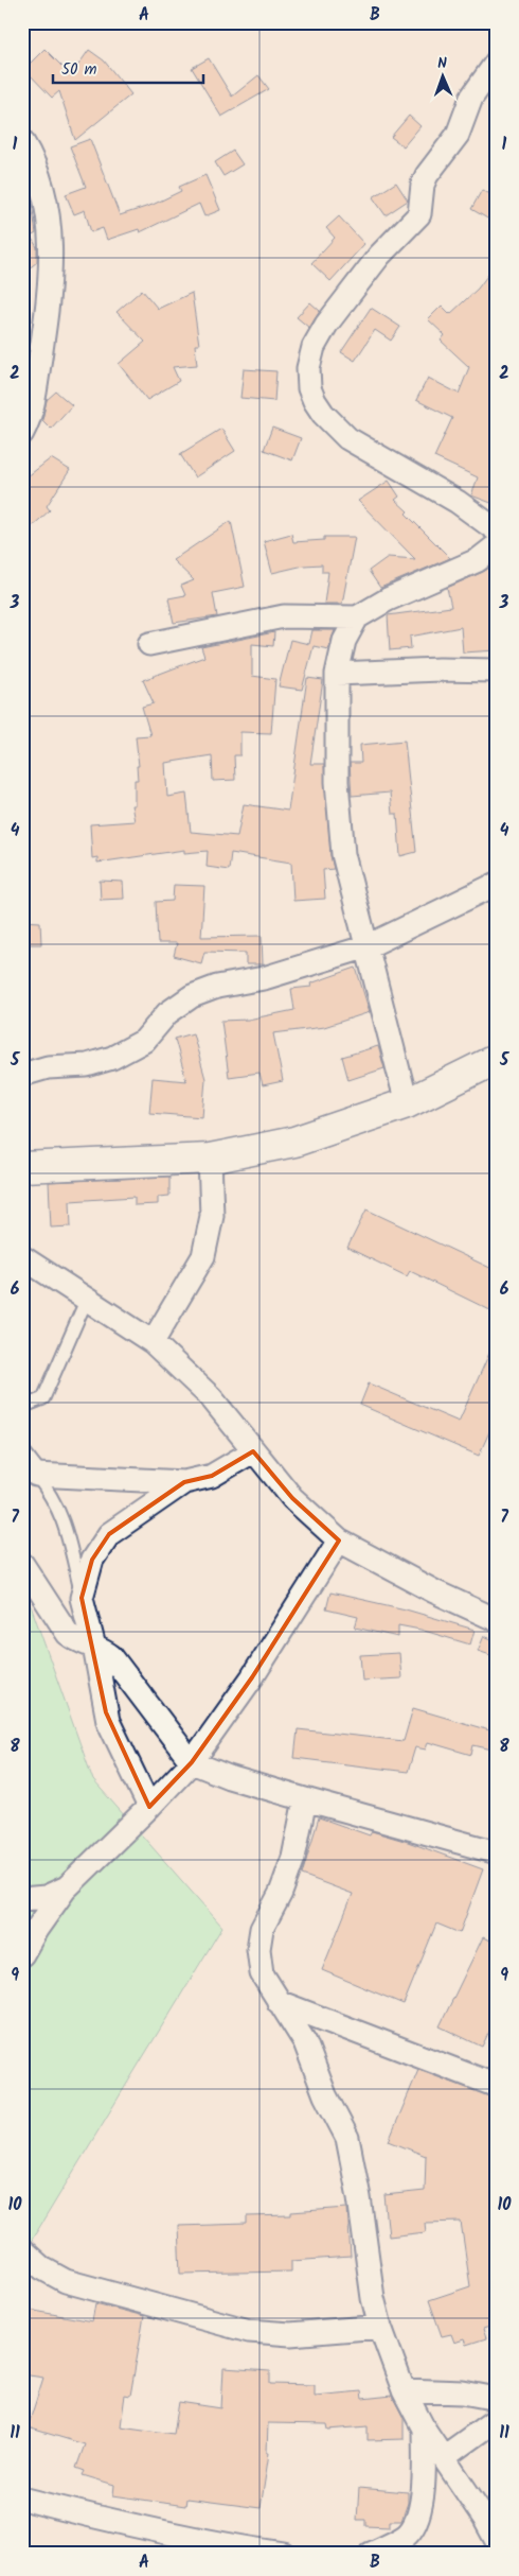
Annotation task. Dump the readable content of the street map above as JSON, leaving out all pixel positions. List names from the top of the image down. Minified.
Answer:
{"scale_bar":"50 m","north":"top","grid":{"columns":["A","B"],"rows":["1","2","3","4","5","6","7","8","9","10","11"]}}
